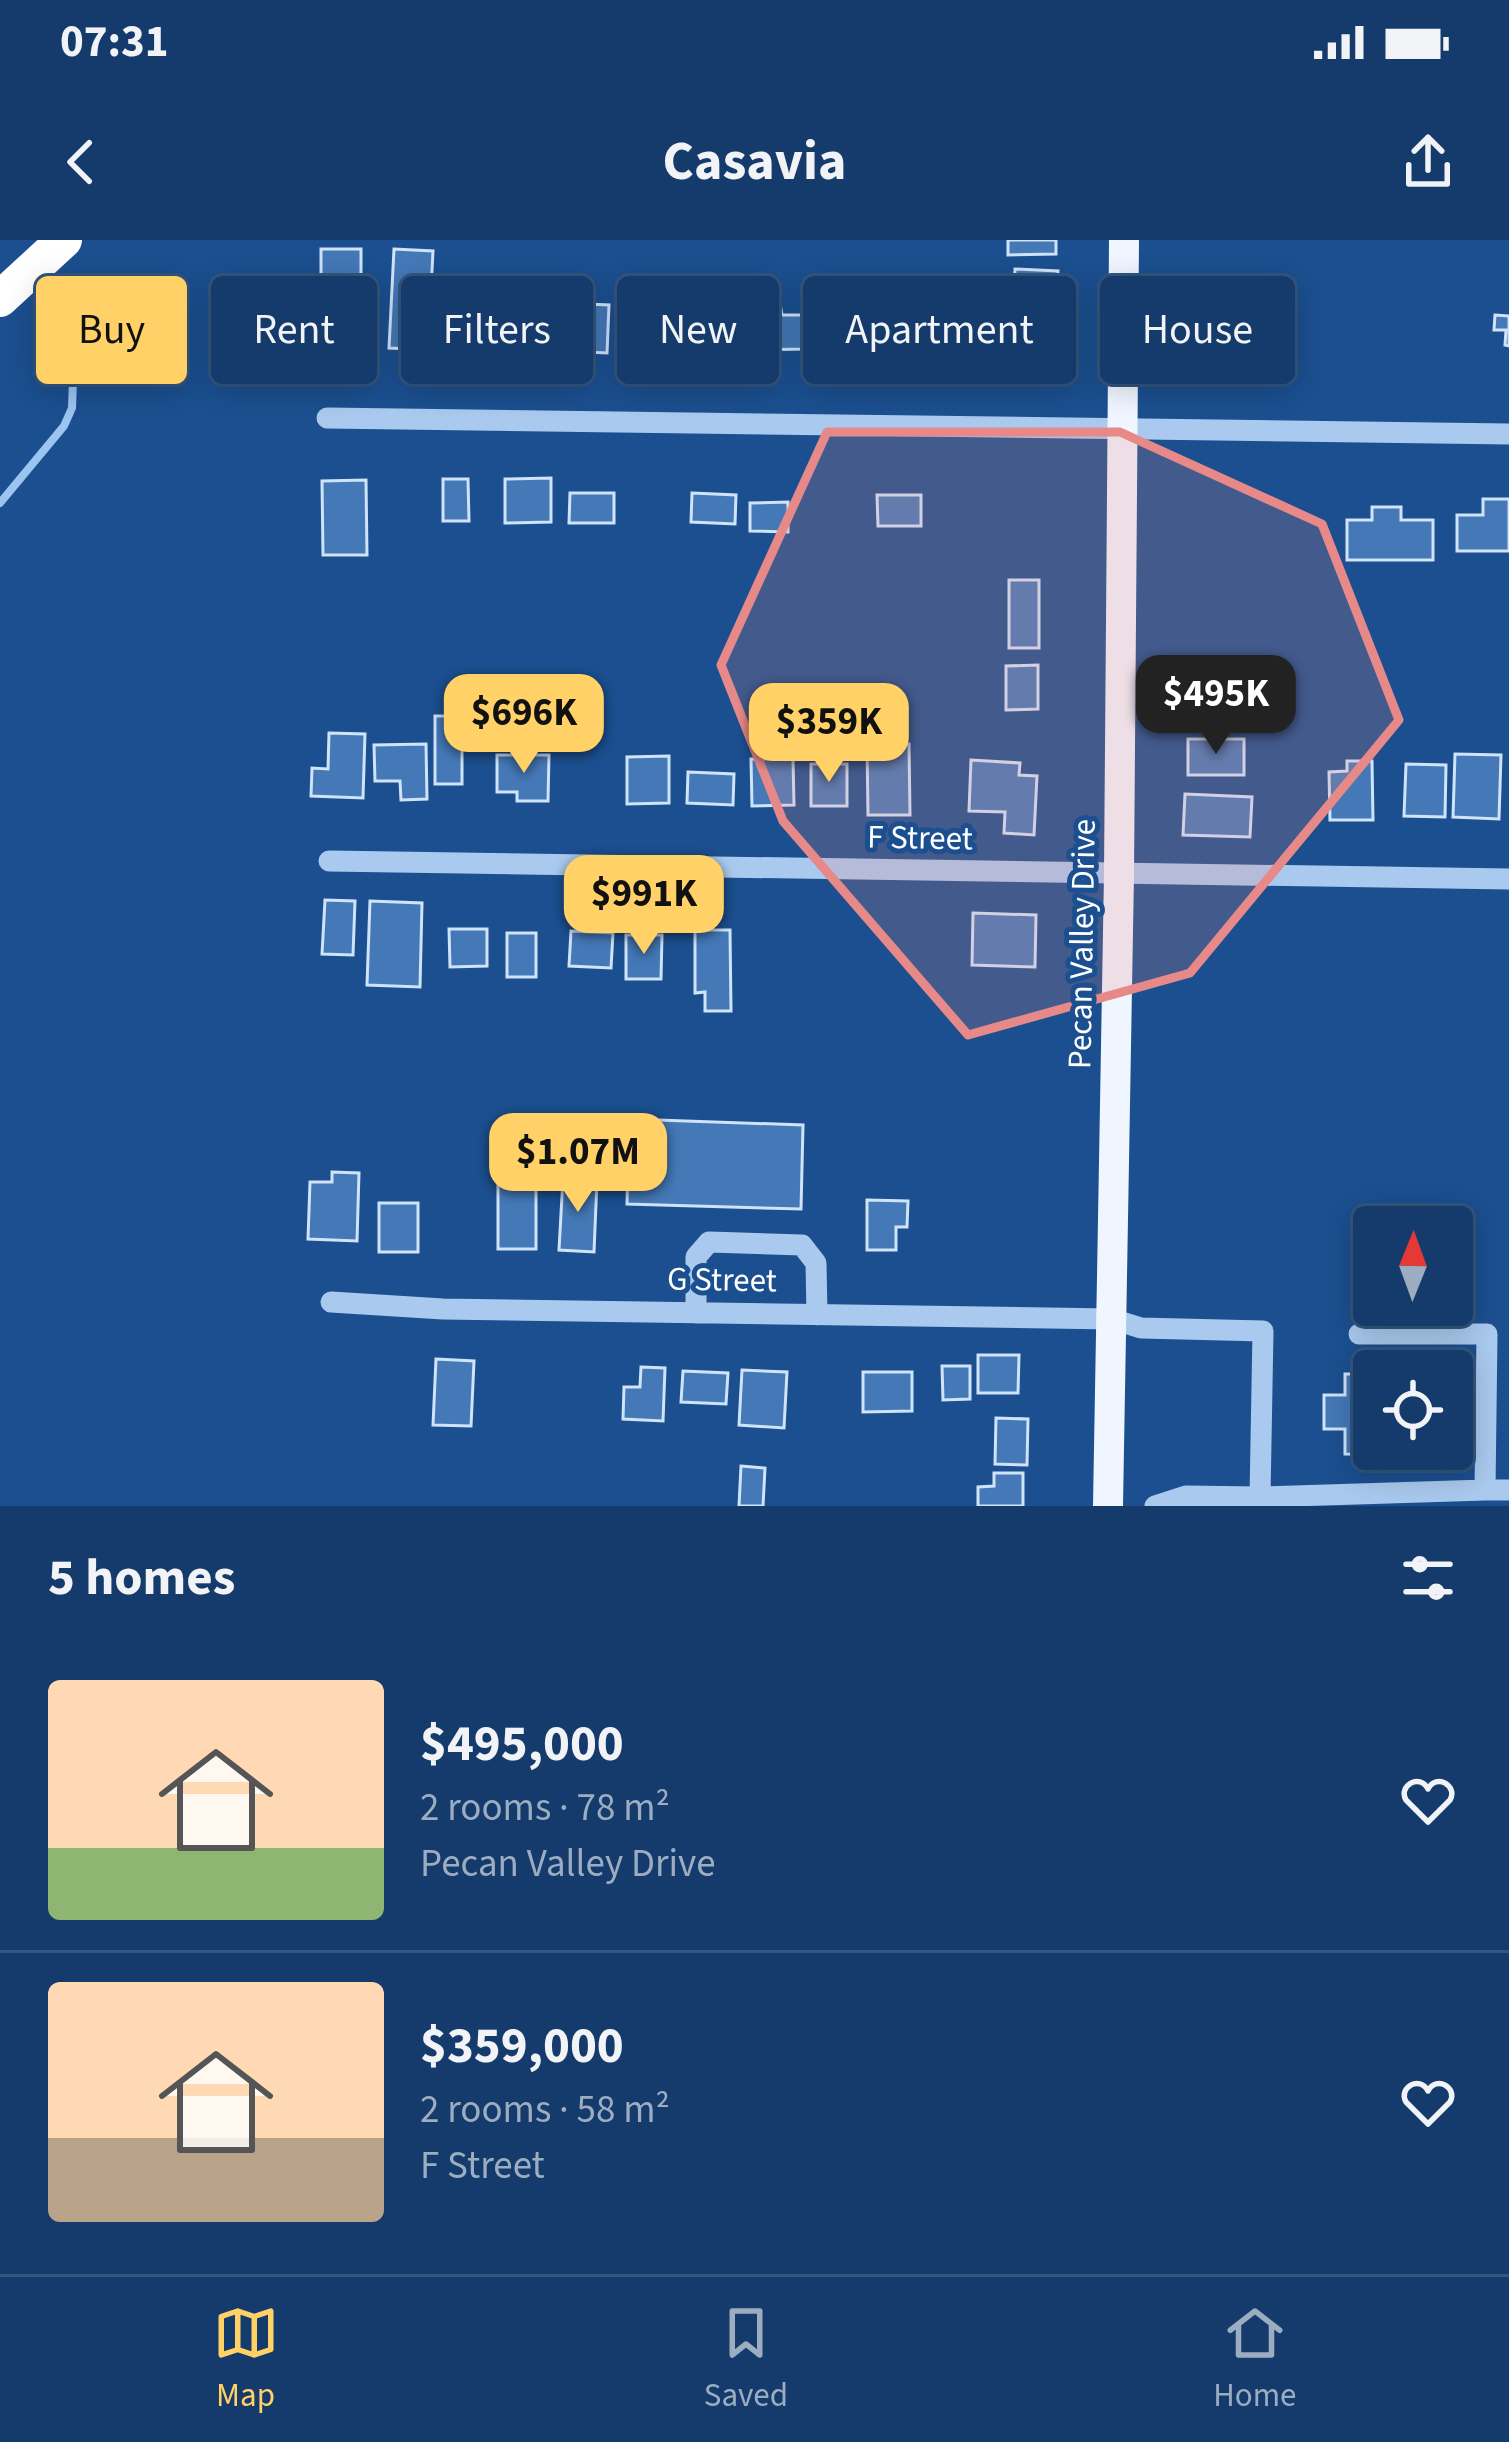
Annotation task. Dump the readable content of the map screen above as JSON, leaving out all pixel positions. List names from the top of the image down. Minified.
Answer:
{"streets":{"main road":["Pecan Valley Drive"],"street":["F Street","G Street"]},"crossings":[["F Street","Pecan Valley Drive"],["Pecan Valley Drive","G Street"]],"north":"top","page":{"status":"07:31","header":"Casavia","chip":["Buy","Rent","Filters","New","Apartment","House"],"price":["$495K","$696K","$359K","$991K","$1.07M"],"heading":"5 homes","list":[{"name":"$495,000","note":"2 rooms · 78 m² · Pecan Valley Drive"},{"name":"$359,000","note":"2 rooms · 58 m² · F Street"}],"tabs":["Map","Saved","Home"]}}
